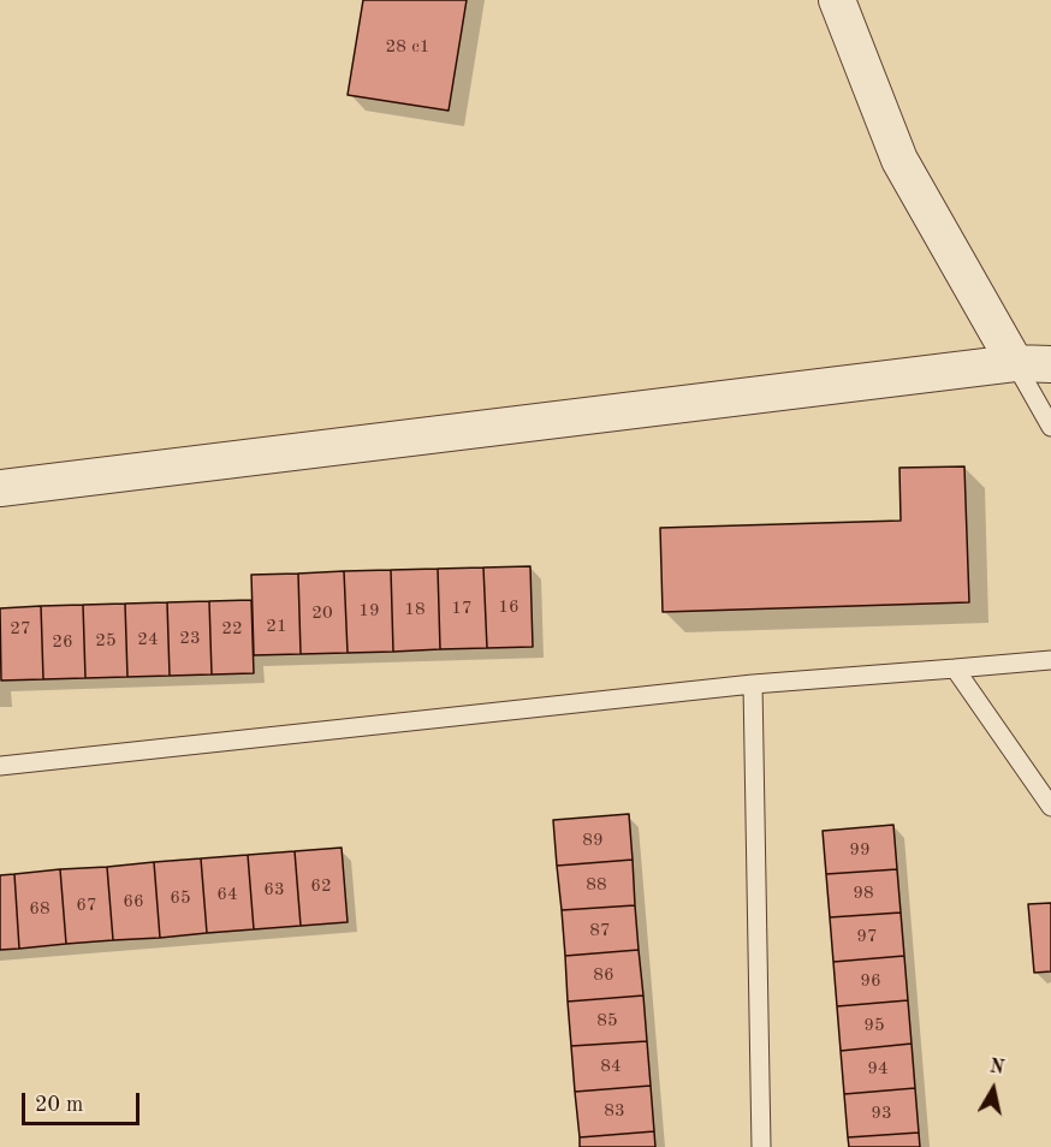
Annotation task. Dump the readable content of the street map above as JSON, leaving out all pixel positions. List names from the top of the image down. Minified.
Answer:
{"house_numbers":["28 с1","16","17","18","19","20","21","27","22","23","24","25","26","89","99","88","62","63","98","64","65","66","67","68","87","97","86","96","85","95","84","94","83","93"],"scale_bar":"20 m","north":"top"}
